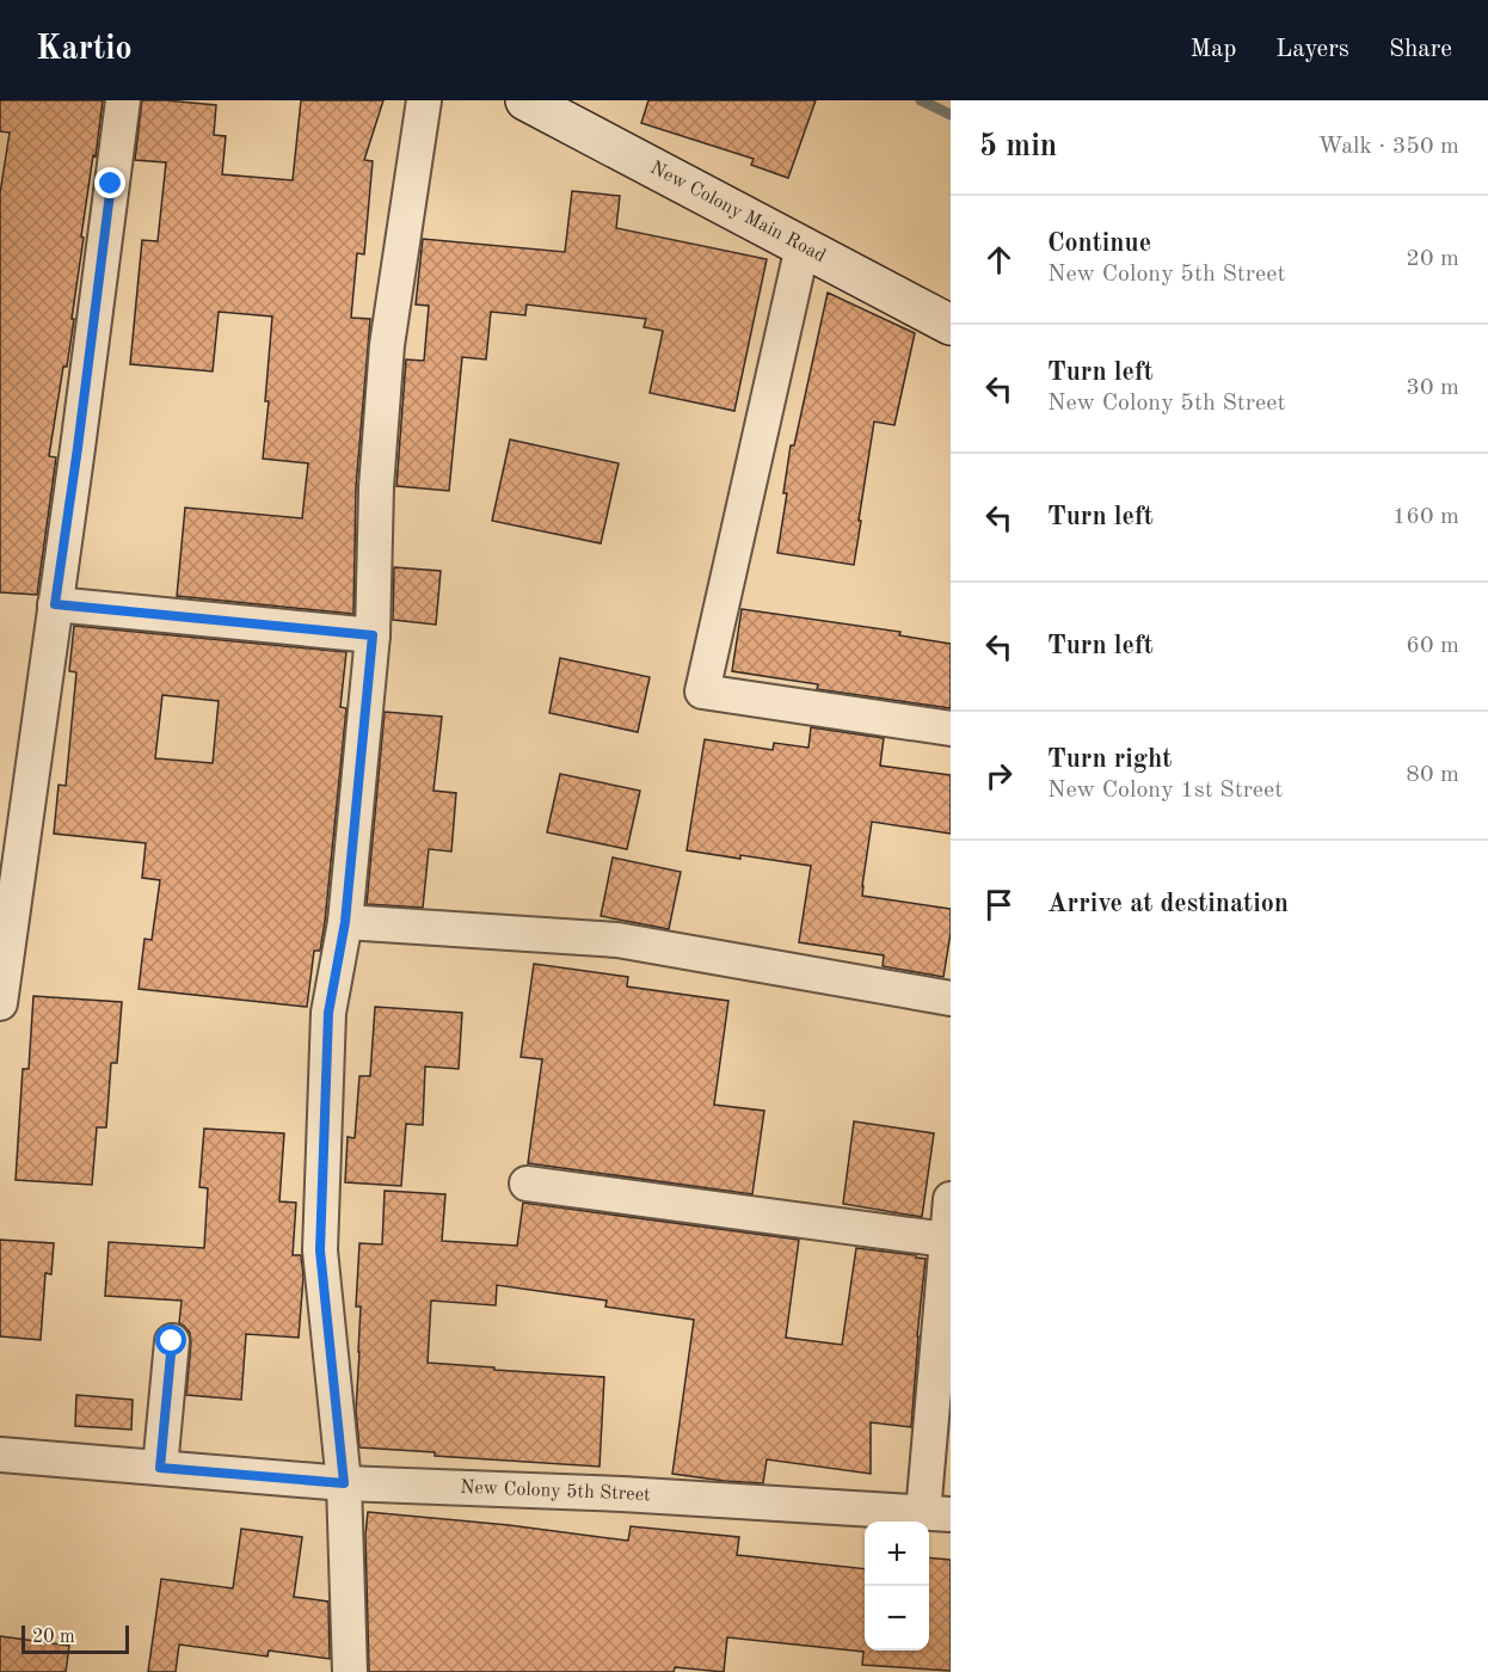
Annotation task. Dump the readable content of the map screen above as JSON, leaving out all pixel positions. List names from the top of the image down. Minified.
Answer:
{"streets":{"street":["New Colony Main Road","New Colony 5th Street"]},"scale_bar":"20 m","page":{"header":"Kartio","nav":["Map","Layers","Share"],"heading":["5 min","Walk · 350 m"],"list":[["Continue","New Colony 5th Street","20 m"],["Turn left","New Colony 5th Street","30 m"],["Turn left","160 m"],["Turn left","60 m"],["Turn right","New Colony 1st Street","80 m"],"Arrive at destination"],"map_buttons":["+","−"],"scale":"20 m"}}
